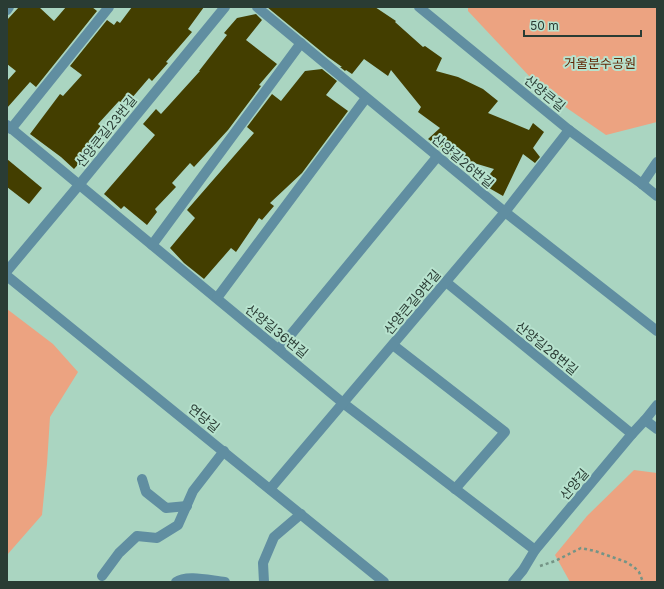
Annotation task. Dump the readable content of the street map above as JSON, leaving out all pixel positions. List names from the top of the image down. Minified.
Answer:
{"streets":{"street":["산양큰길","산양큰길23번길","산양길26번길","산양큰길9번길","산양길36번길","산양길28번길","연당길","산양길"]},"crossings":[["산양큰길","산양큰길9번길"],["산양큰길23번길","산양길36번길"],["산양길26번길","산양큰길9번길"],["산양큰길9번길","산양길36번길"],["산양큰길9번길","산양길28번길"],["산양큰길9번길","연당길"],["산양길36번길","산양길"],["산양길28번길","산양길"]],"parks":["거울분수공원"],"scale_bar":"50 m"}
